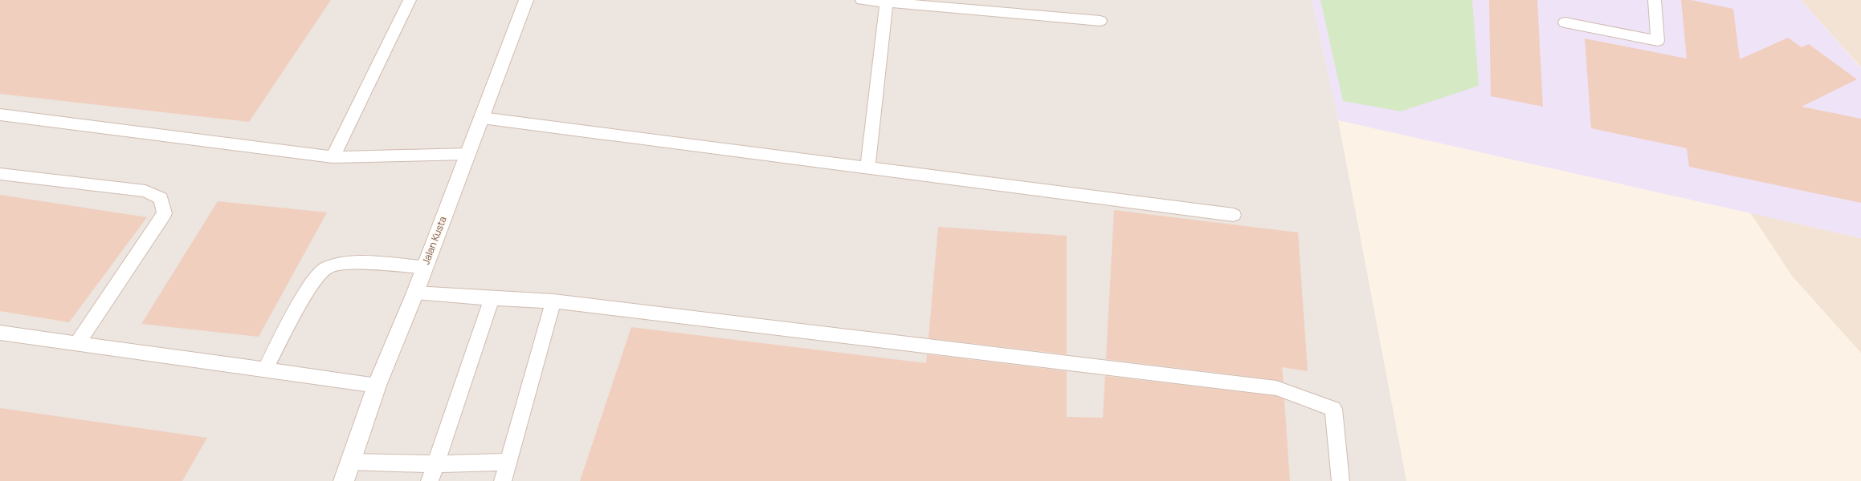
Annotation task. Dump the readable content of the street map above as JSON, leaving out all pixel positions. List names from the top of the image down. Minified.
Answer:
{"streets":{"street":["Jalan Kusta"]}}
